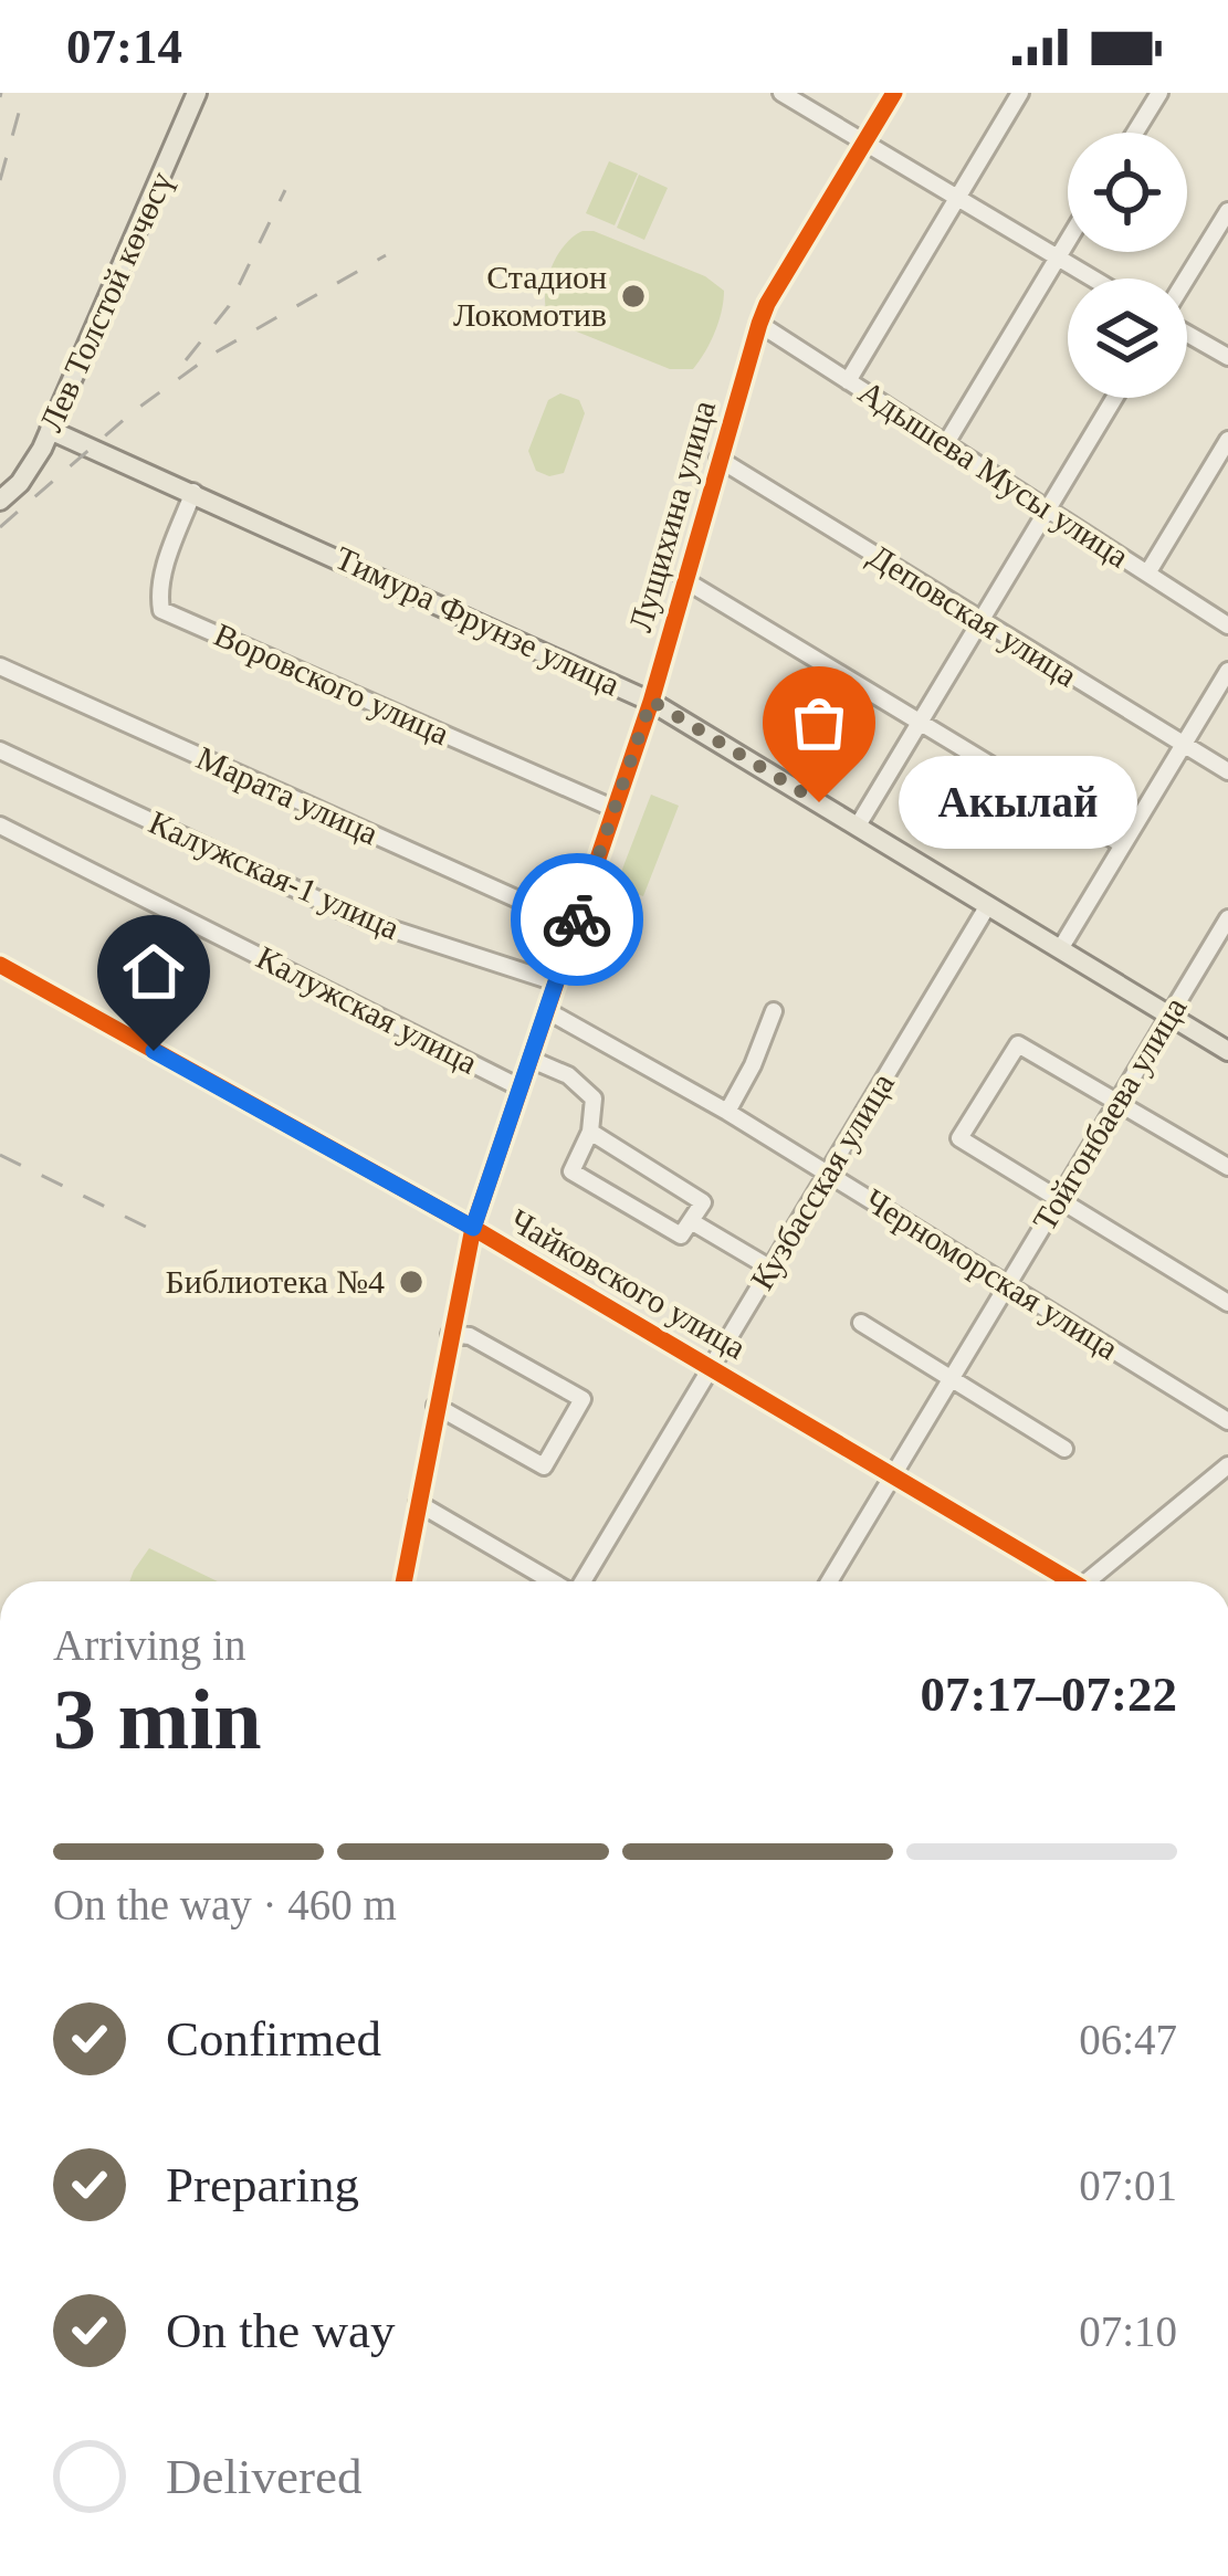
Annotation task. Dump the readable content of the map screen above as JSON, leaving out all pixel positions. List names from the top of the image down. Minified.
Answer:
{"streets":{"main road":["Лев Толстой көчөсү","Тимура Фрунзе улица"],"street":["Адышева Мусы улица","Лущихина улица","Деповская улица","Воровского улица","Марата улица","Калужская-1 улица","Калужская улица","Тойгонбаева улица","Кузбасская улица","Черноморская улица","Чайковского улица"]},"crossings":[["Лев Толстой көчөсү","Тимура Фрунзе улица"],["Адышева Мусы улица","Лущихина улица"],["Лущихина улица","Деповская улица"],["Лущихина улица","Тимура Фрунзе улица"],["Лущихина улица","Воровского улица"],["Лущихина улица","Марата улица"],["Лущихина улица","Калужская-1 улица"],["Лущихина улица","Калужская улица"],["Лущихина улица","Черноморская улица"],["Лущихина улица","Чайковского улица"],["Тимура Фрунзе улица","Воровского улица"],["Тимура Фрунзе улица","Тойгонбаева улица"],["Тимура Фрунзе улица","Кузбасская улица"],["Тойгонбаева улица","Черноморская улица"],["Тойгонбаева улица","Чайковского улица"],["Кузбасская улица","Черноморская улица"],["Кузбасская улица","Чайковского улица"]],"places":["Стадион Локомотив","Акылай","Библиотека №4"],"page":{"status":"07:14","bubble":"Акылай","heading":["3 min","Arriving in","07:17–07:22"],"bar":"On the way · 460 m","list":[["Confirmed","06:47"],["Preparing","07:01"],["On the way","07:10"],"Delivered"]}}
